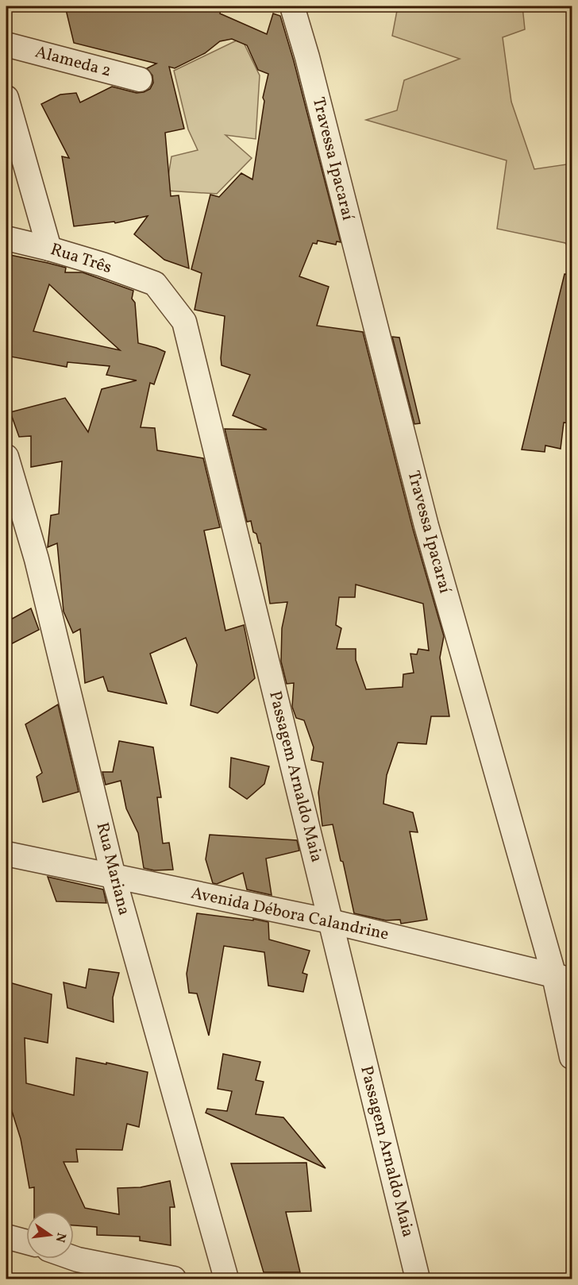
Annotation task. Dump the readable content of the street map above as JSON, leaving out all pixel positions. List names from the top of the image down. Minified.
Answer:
{"streets":{"street":["Alameda 2","Travessa Ipacaraí","Rua Três","Passagem Arnaldo Maia","Rua Mariana","Avenida Débora Calandrine"]},"crossings":[["Travessa Ipacaraí","Avenida Débora Calandrine"],["Rua Três","Passagem Arnaldo Maia"],["Passagem Arnaldo Maia","Avenida Débora Calandrine"],["Rua Mariana","Avenida Débora Calandrine"]],"north":"right"}
